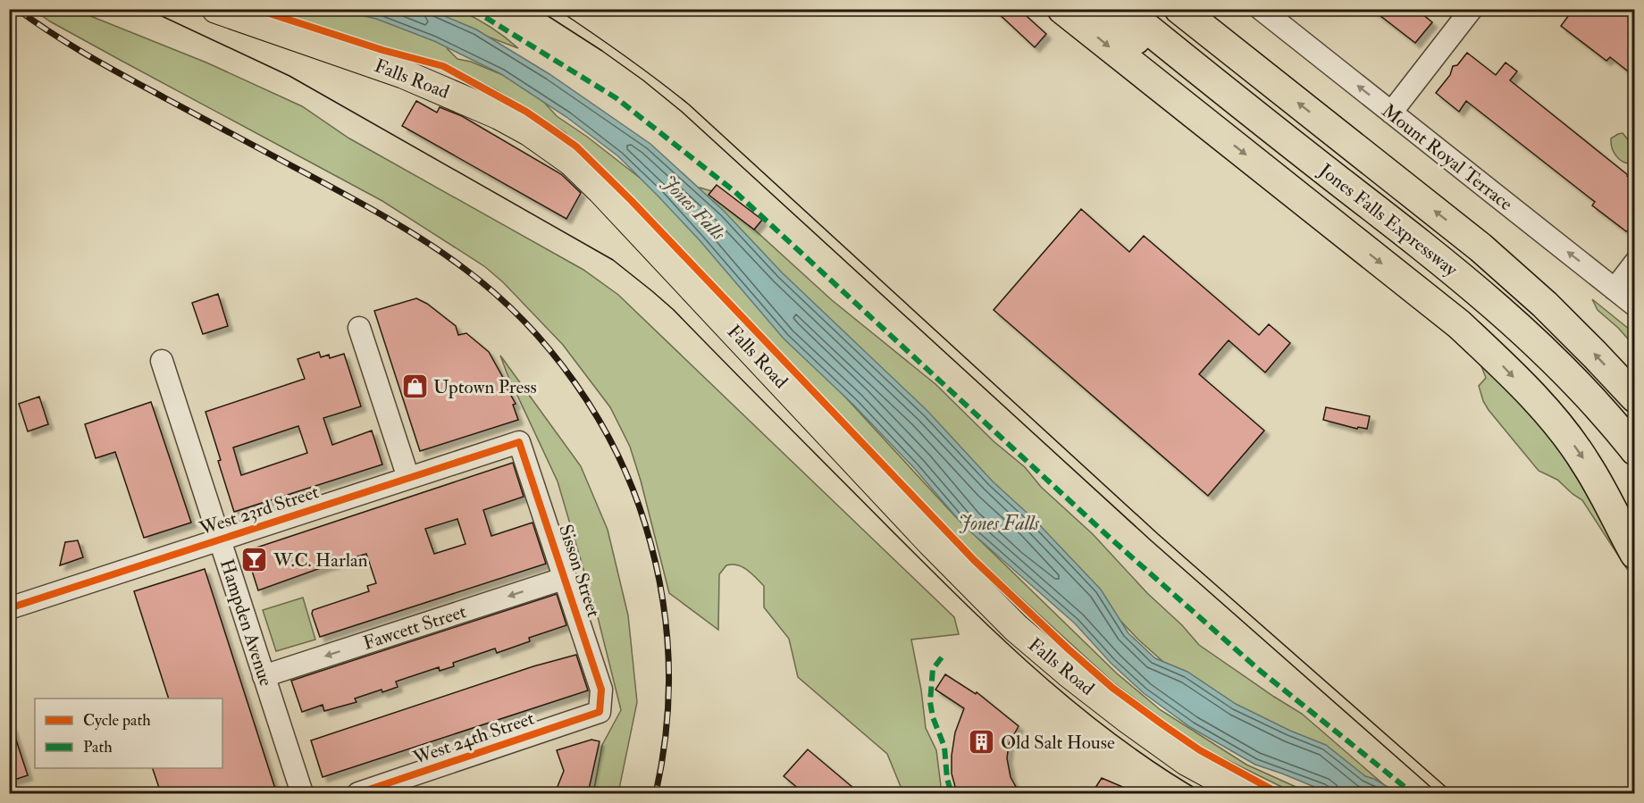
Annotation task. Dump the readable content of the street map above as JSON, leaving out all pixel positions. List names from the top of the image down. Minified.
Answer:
{"streets":{"highway":["Jones Falls Expressway"],"main road":["Falls Road"],"street":["Mount Royal Terrace","West 23rd Street","Sisson Street","Hampden Avenue","Fawcett Street","West 24th Street"]},"crossings":[["West 23rd Street","Sisson Street"],["West 23rd Street","Hampden Avenue"],["Sisson Street","Fawcett Street"],["Sisson Street","West 24th Street"],["Hampden Avenue","Fawcett Street"]],"one_way":["Mount Royal Terrace","Fawcett Street"],"water":["Jones Falls"],"places":{"shop":["Uptown Press"],"bar":["W.C. Harlan"],"building":["Old Salt House"]},"legend":["Cycle path","Path"]}
